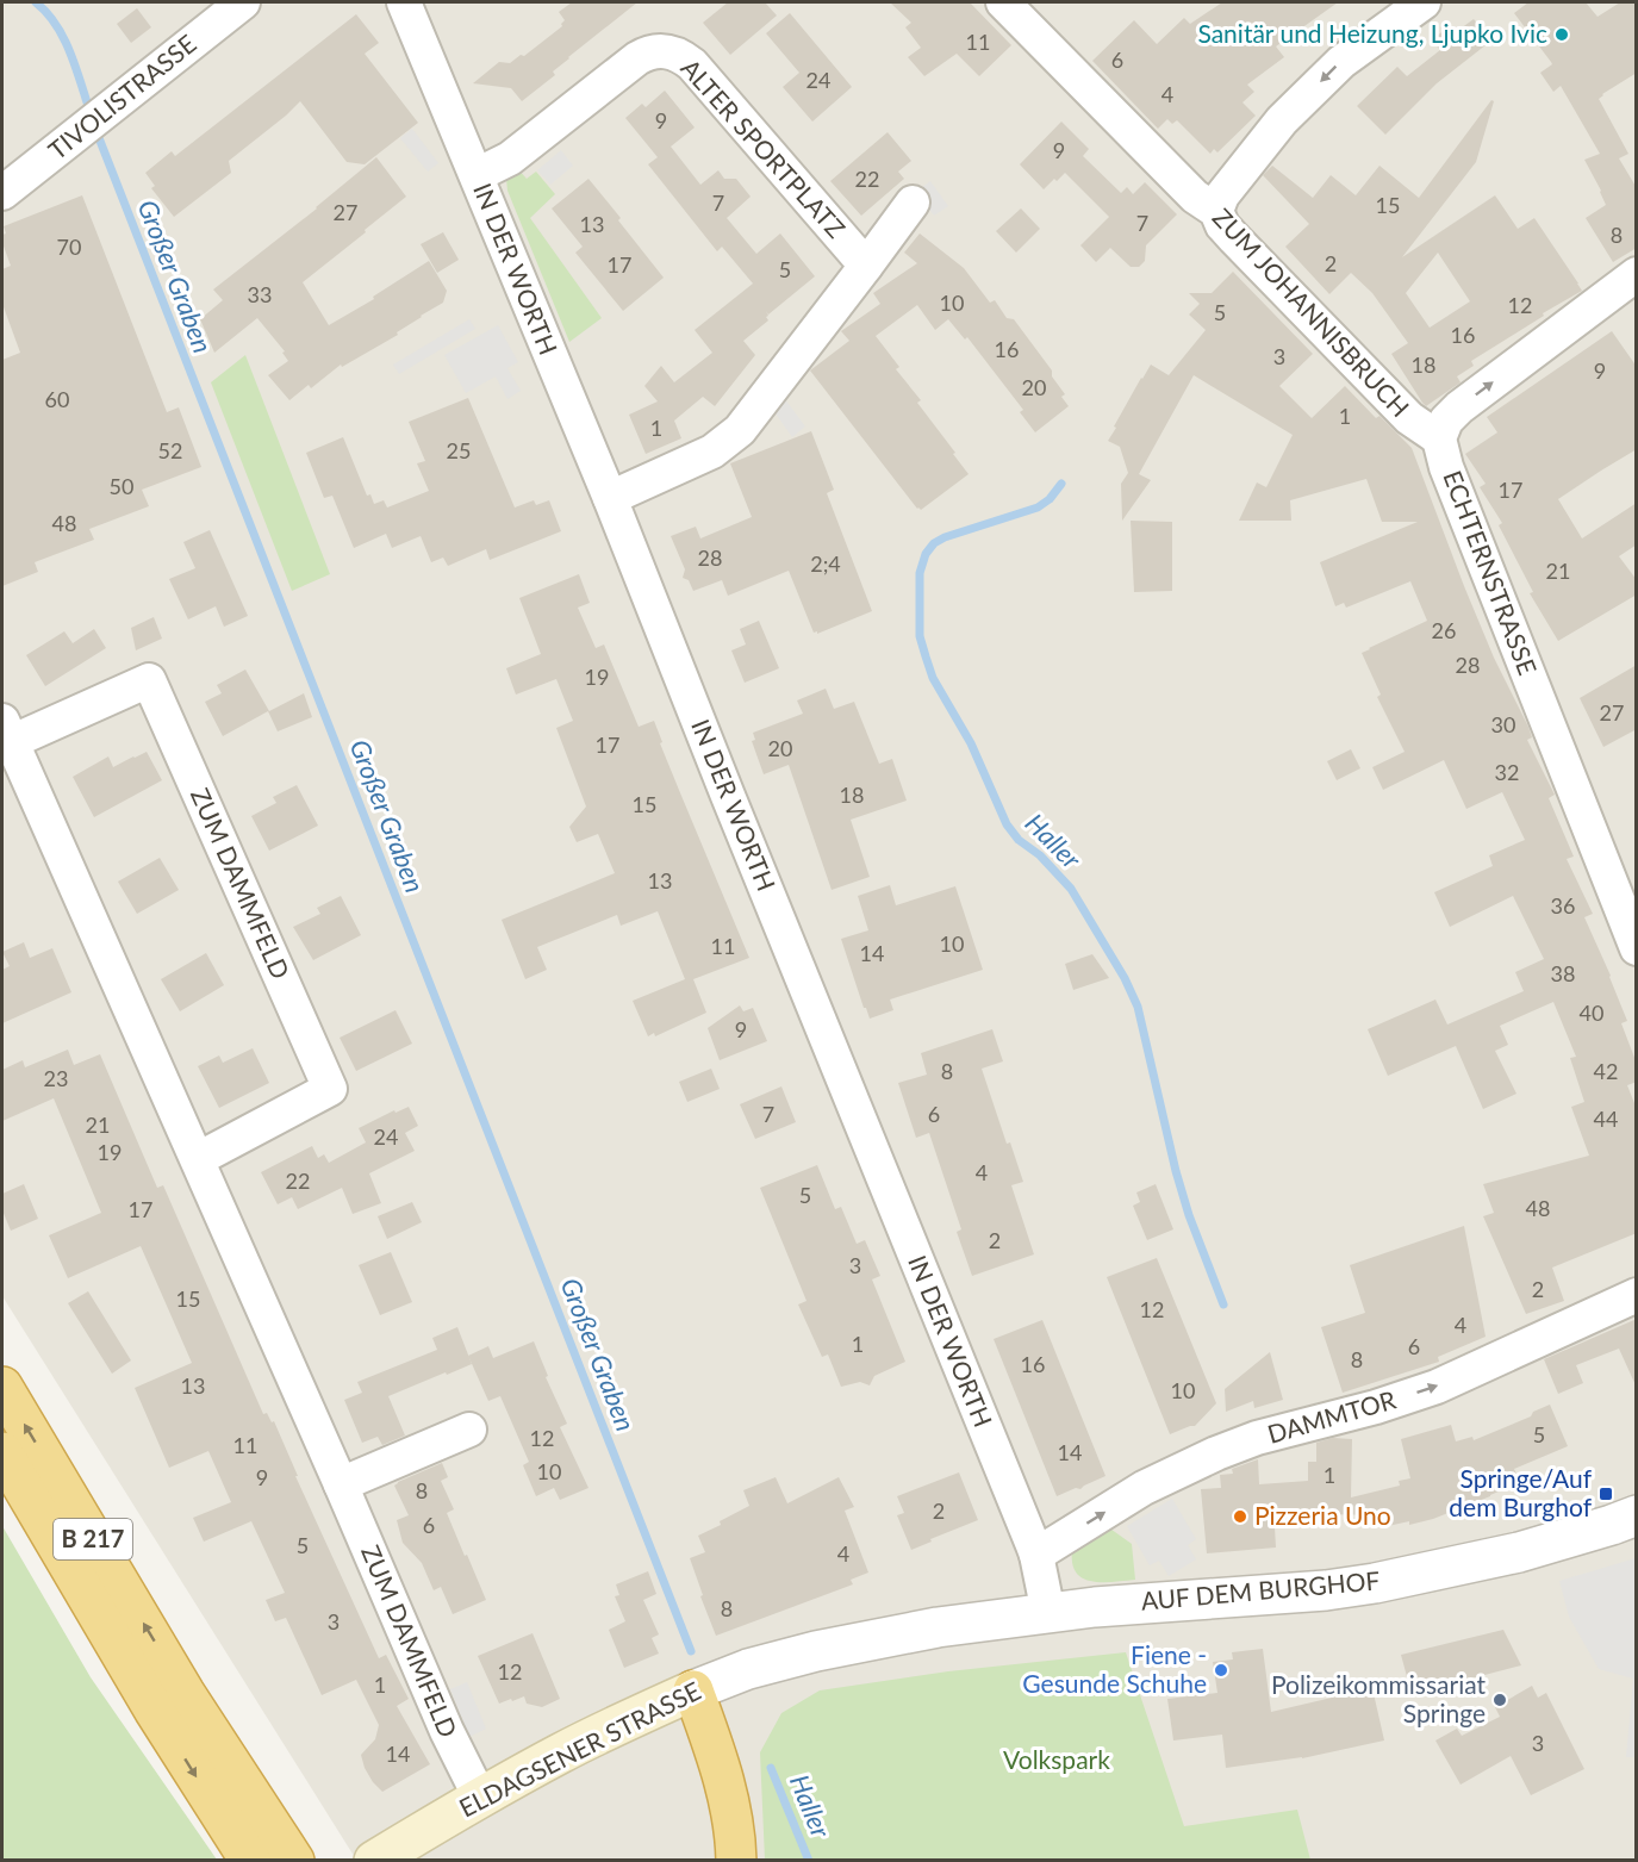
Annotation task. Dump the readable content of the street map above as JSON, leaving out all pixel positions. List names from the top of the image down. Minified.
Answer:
{"streets":{"highway":["B 217"],"main road":["ELDAGSENER STRASSE"],"street":["TIVOLISTRASSE","ALTER SPORTPLATZ","IN DER WORTH","ZUM JOHANNISBRUCH","ECHTERNSTRASSE","ZUM DAMMFELD","DAMMTOR","AUF DEM BURGHOF"]},"crossings":[["ALTER SPORTPLATZ","IN DER WORTH"],["IN DER WORTH","DAMMTOR"],["IN DER WORTH","AUF DEM BURGHOF"],["IN DER WORTH","ELDAGSENER STRASSE"],["ZUM JOHANNISBRUCH","ECHTERNSTRASSE"],["ZUM DAMMFELD","ELDAGSENER STRASSE"],["AUF DEM BURGHOF","ELDAGSENER STRASSE"]],"one_way":["DAMMTOR"],"water":["Großer Graben","Haller"],"parks":["Volkspark"],"places":{"other":["Sanitär und Heizung, Ljupko Ivic","Pizzeria Uno","Fiene - Gesunde Schuhe","Polizeikommissariat Springe"],"transit":["Springe/Auf dem Burghof"]},"house_numbers":["11","6","24","4","9","9","22","7","15","27","7","13","8","70","2","17","5","33","10","12","5","16","16","3","18","9","20","60","1","1","52","25","50","17","48","28","2;4","21","26","28","19","27","30","17","20","32","18","15","13","36","10","11","14","38","40","9","8","42","23","7","6","44","21","24","19","4","22","5","48","17","2","3","2","15","12","4","1","6","8","16","13","10","5","12","11","14","10","1","9","8","2","6","5","4","8","3","12","1","3","14"]}
